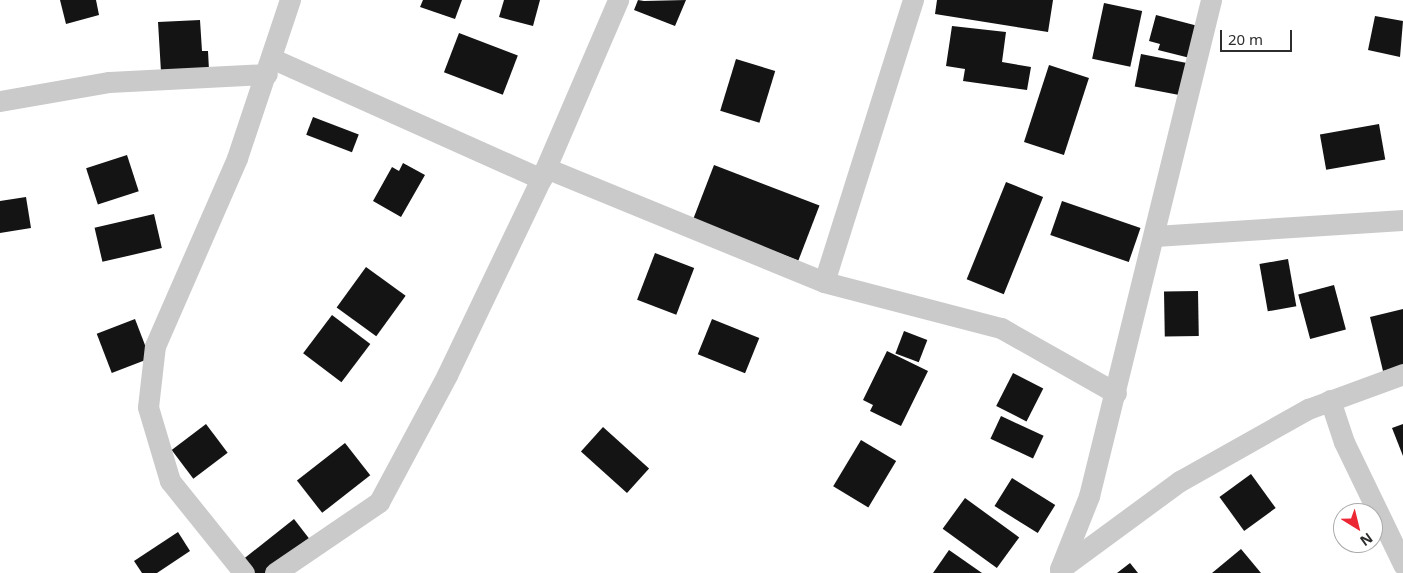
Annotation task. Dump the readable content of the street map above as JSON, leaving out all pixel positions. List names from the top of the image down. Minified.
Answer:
{"scale_bar":"20 m","north":"bottom right"}
